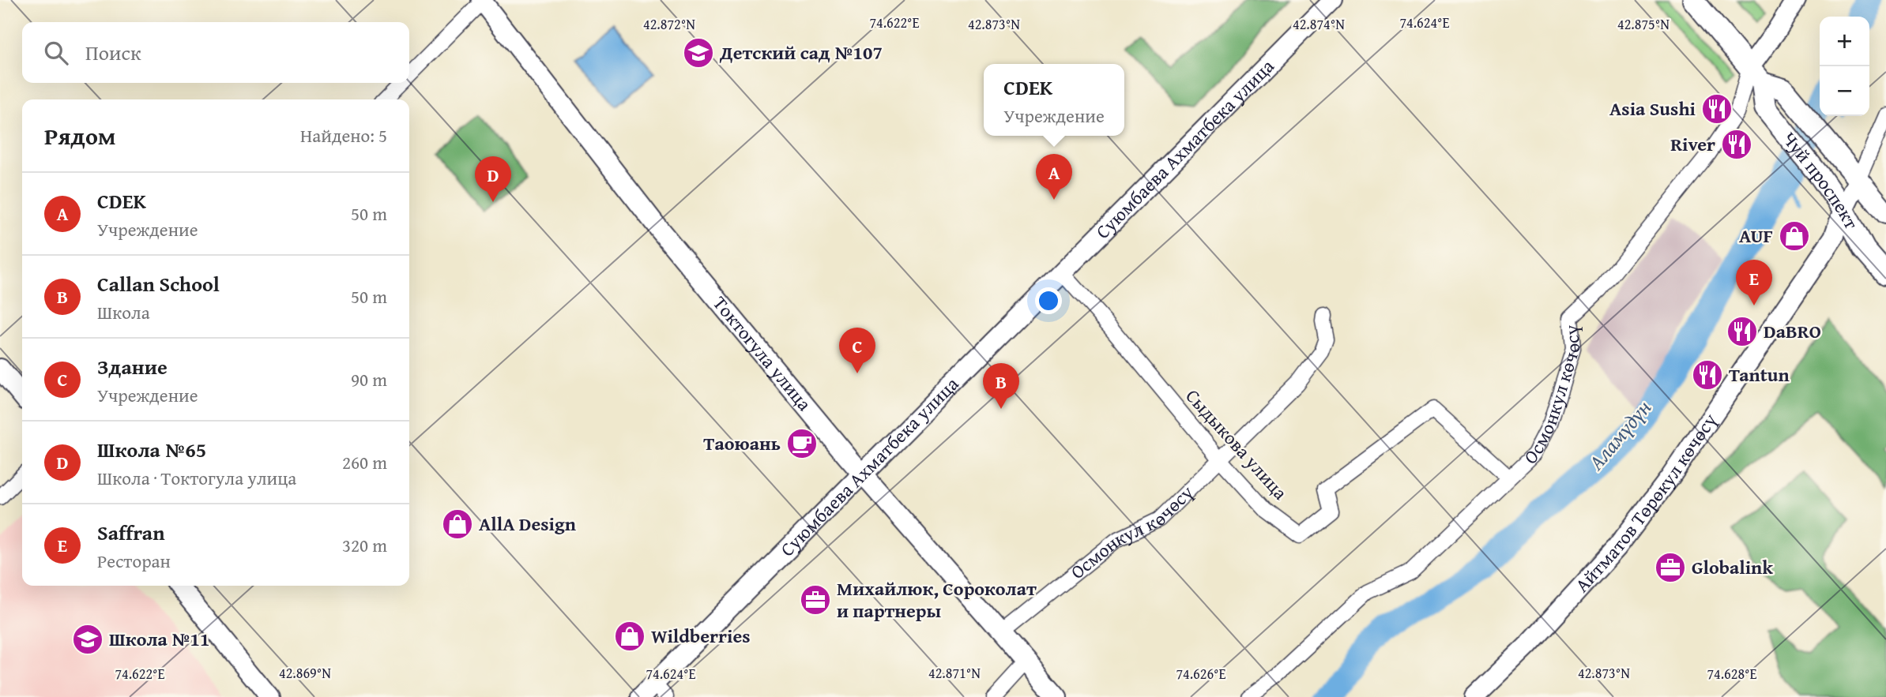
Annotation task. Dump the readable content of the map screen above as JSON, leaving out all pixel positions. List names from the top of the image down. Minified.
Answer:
{"streets":{"main road":["Чуй проспект"],"street":["Суюмбаева Ахматбека улица","Токтогула улица","Осмонкул көчөсү","Сыдыкова улица","Айтматов Төрөкул көчөсү"]},"crossings":[["Суюмбаева Ахматбека улица","Токтогула улица"],["Суюмбаева Ахматбека улица","Сыдыкова улица"],["Чуй проспект","Осмонкул көчөсү"],["Чуй проспект","Айтматов Төрөкул көчөсү"],["Токтогула улица","Осмонкул көчөсү"],["Осмонкул көчөсү","Сыдыкова улица"]],"water":["Аламүдүн"],"places":{"school or university":["Детский сад №107","Школа №11"],"restaurant":["Asia Sushi","River","DaBRO","Tantun"],"shop":["AUF","AllA Design","Wildberries"],"cafe":["Таоюань"],"office":["Globalink","Михайлюк, Сороколат и партнеры"]},"page":{"map_buttons":["+","−"],"search":"Поиск","popup":["CDEK","Учреждение"],"heading":["Рядом","Найдено: 5"],"pins":["A","D","E","C","B"],"list":[{"mark":"A","name":"CDEK","note":"Учреждение","value":"50 m"},{"mark":"B","name":"Callan School","note":"Школа","value":"50 m"},{"mark":"C","name":"Здание","note":"Учреждение","value":"90 m"},{"mark":"D","name":"Школа №65","note":"Школа · Токтогула улица","value":"260 m"},{"mark":"E","name":"Saffran","note":"Ресторан","value":"320 m"}]},"coordinates":["74.622°E","74.624°E","42.872°N","42.873°N","42.874°N","42.875°N","42.869°N","42.871°N","74.626°E","74.628°E"]}
